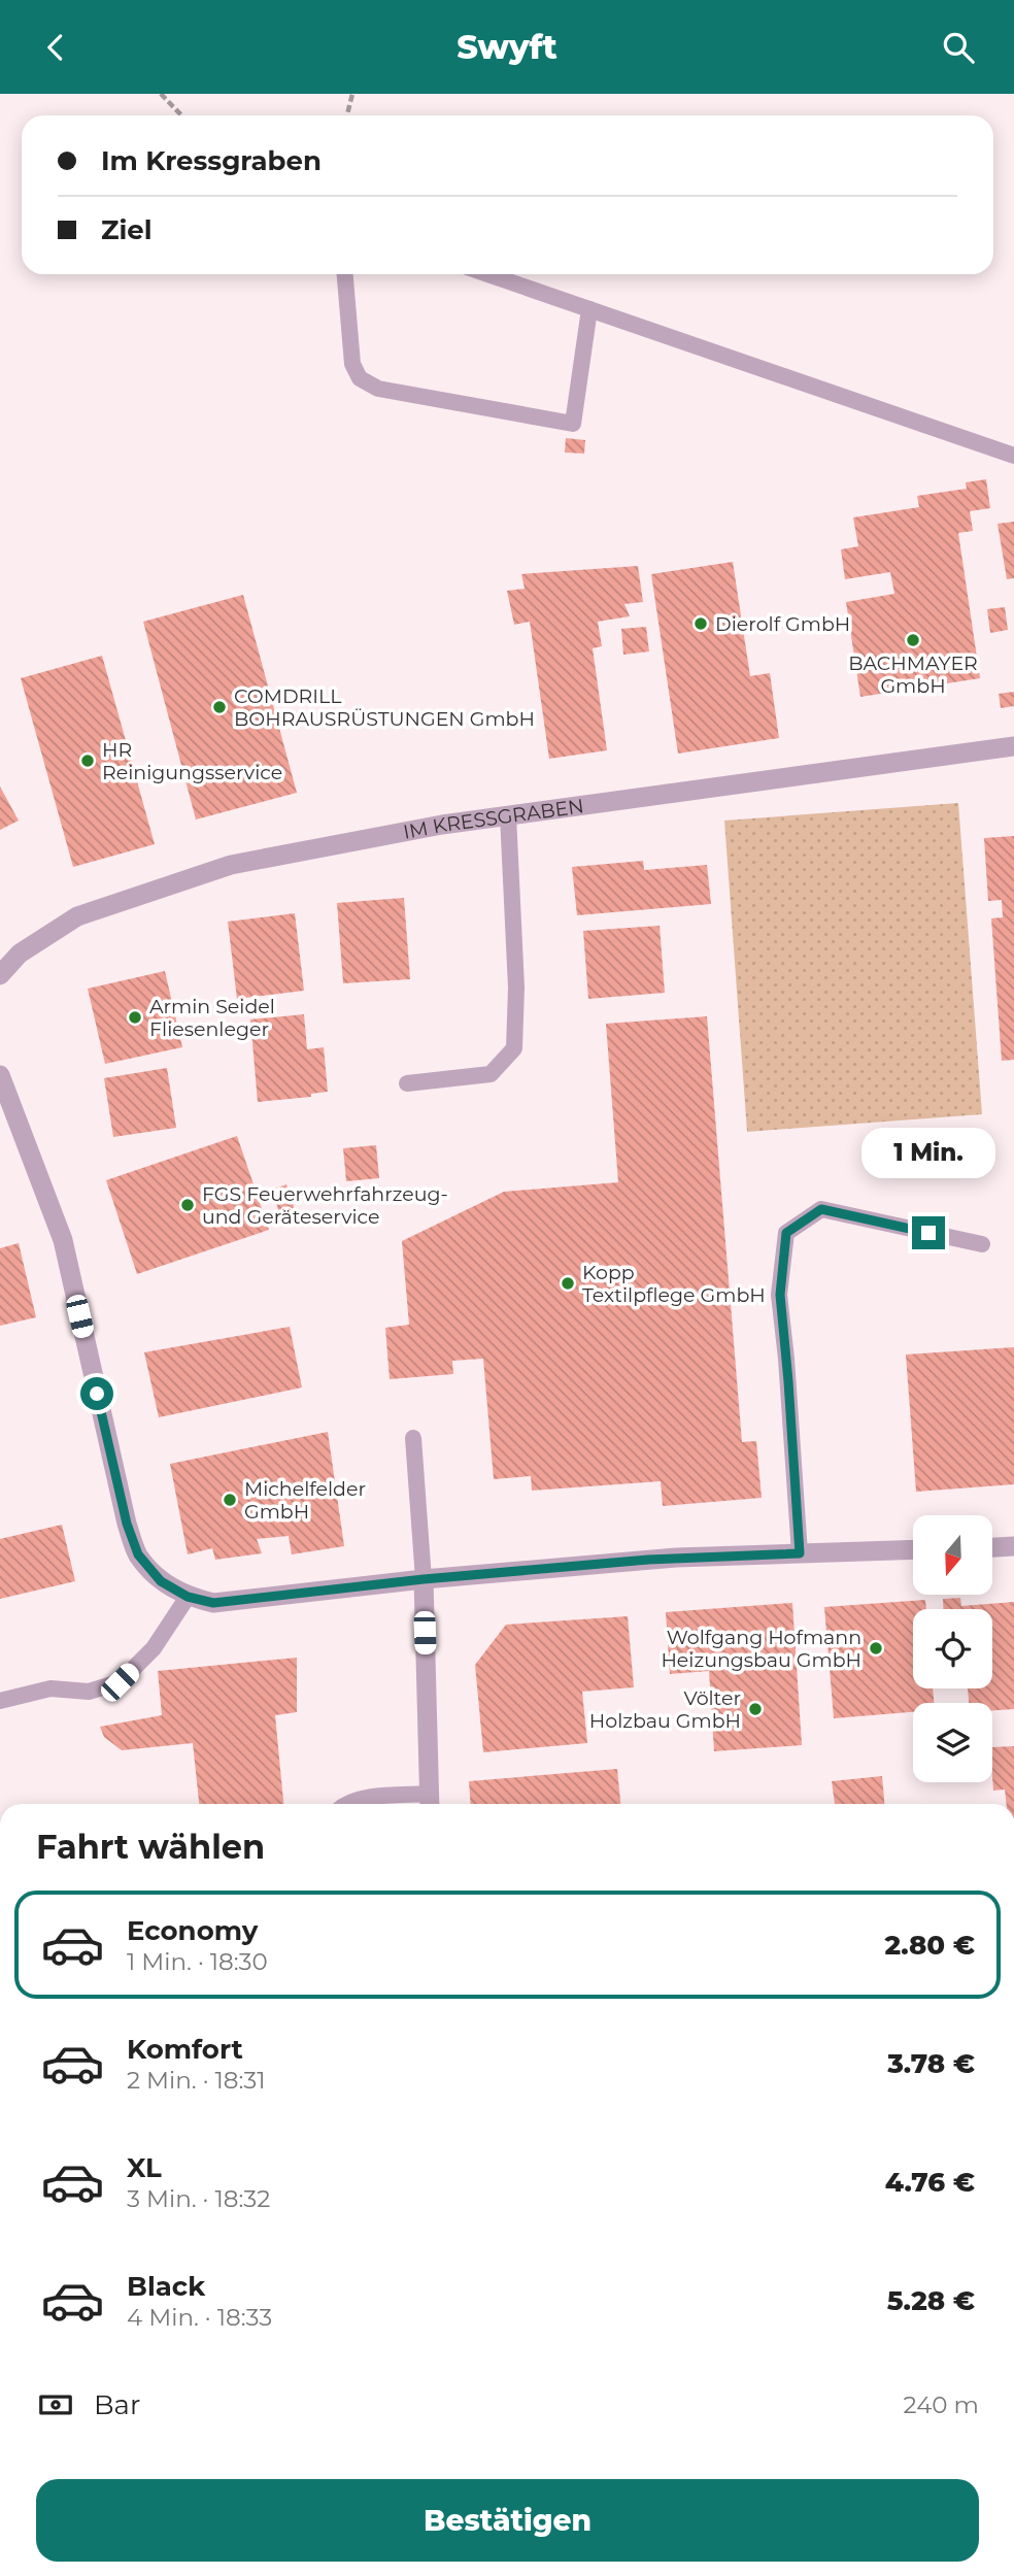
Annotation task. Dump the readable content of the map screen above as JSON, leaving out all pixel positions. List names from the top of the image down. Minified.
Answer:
{"streets":{"street":["IM KRESSGRABEN"]},"places":["Dierolf GmbH","BACHMAYER GmbH","COMDRILL BOHRAUSRÜSTUNGEN GmbH","HR Reinigungsservice","Armin Seidel Fliesenleger","FGS Feuerwehrfahrzeug- und Geräteservice","Kopp Textilpflege GmbH","Michelfelder GmbH","Wolfgang Hofmann Heizungsbau GmbH","Völter Holzbau GmbH"],"north":"bottom","page":{"header":"Swyft","banner":["Im Kressgraben","Ziel"],"bubble":"1 Min.","heading":"Fahrt wählen","list":[{"name":"Economy","note":"1 Min. · 18:30","value":"2.80 €"},{"name":"Komfort","note":"2 Min. · 18:31","value":"3.78 €"},{"name":"XL","note":"3 Min. · 18:32","value":"4.76 €"},{"name":"Black","note":"4 Min. · 18:33","value":"5.28 €"}],"pay":["Bar","240 m"],"buttons":"Bestätigen"}}
